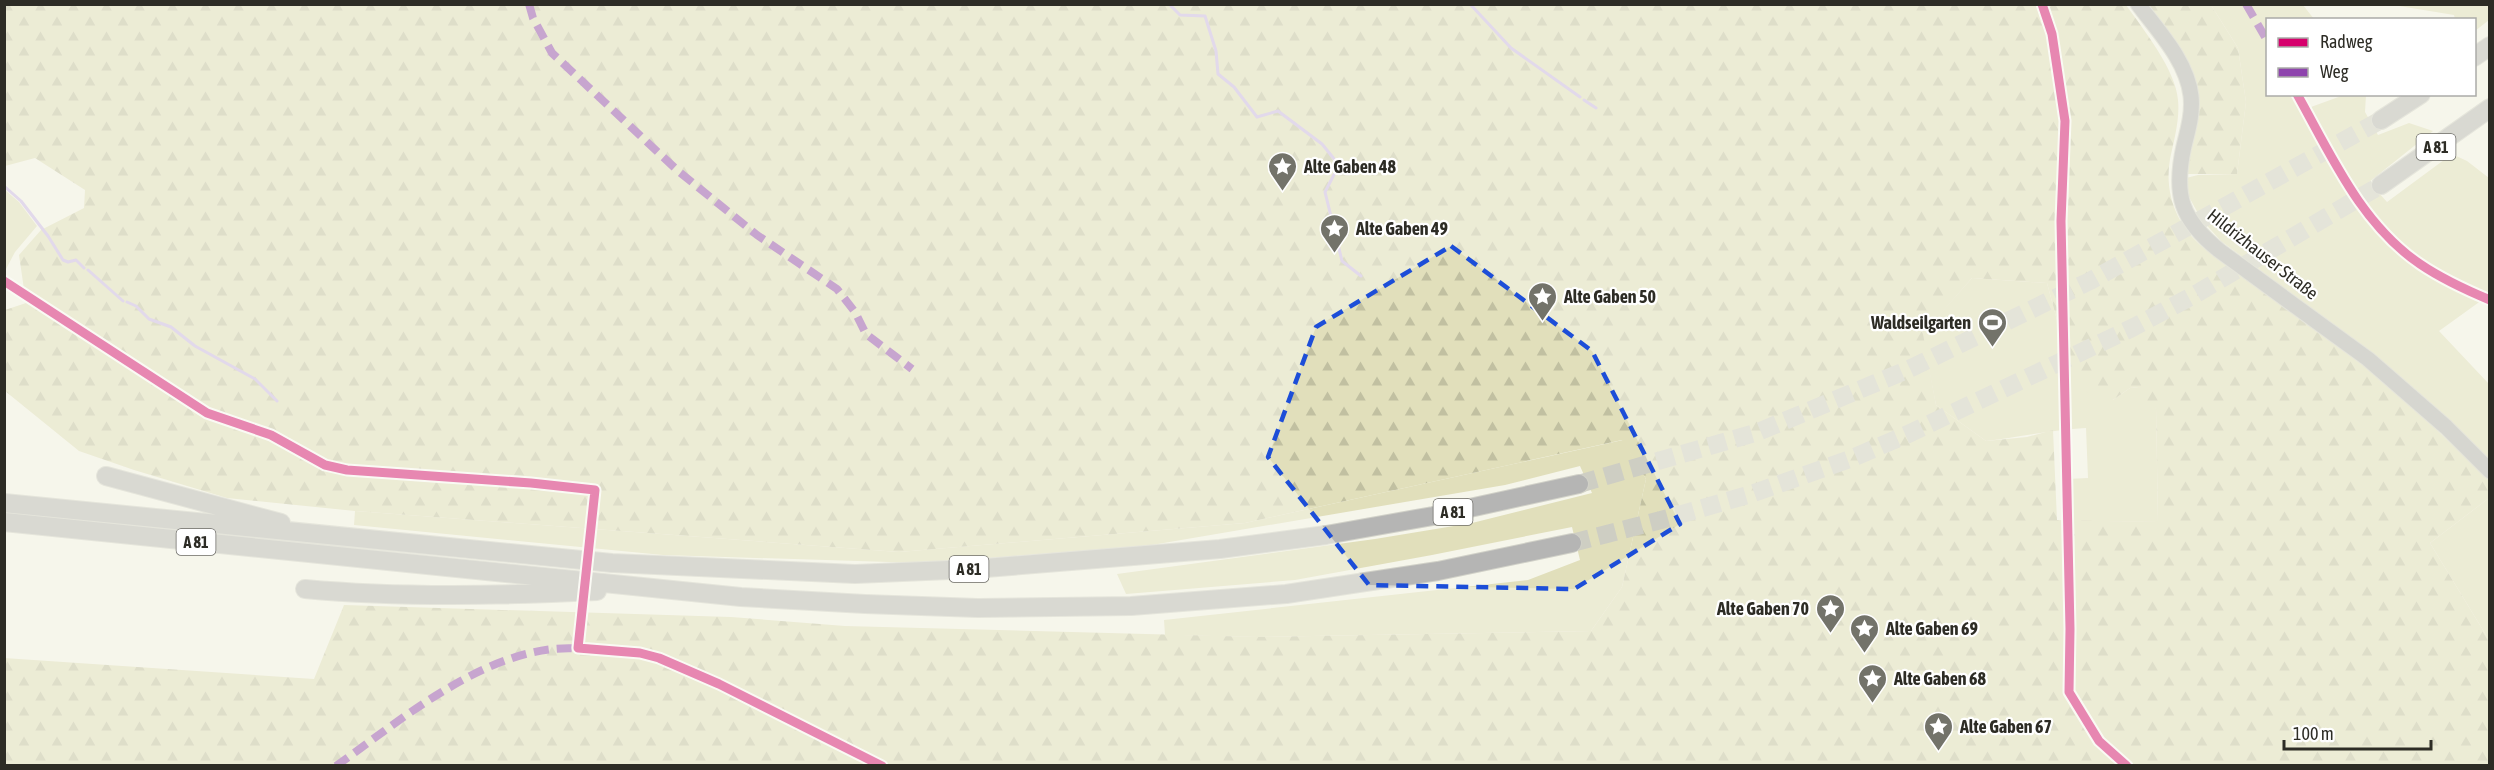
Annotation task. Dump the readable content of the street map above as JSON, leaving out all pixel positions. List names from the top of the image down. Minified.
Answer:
{"streets":{"highway":["A 81"],"main road":["Hildrizhauser Straße"]},"places":{"place":["Alte Gaben 48","Alte Gaben 49","Alte Gaben 50","Alte Gaben 70","Alte Gaben 69","Alte Gaben 68","Alte Gaben 67"],"sports":["Waldseilgarten"]},"legend":["Radweg","Weg"],"scale_bar":"100 m"}
